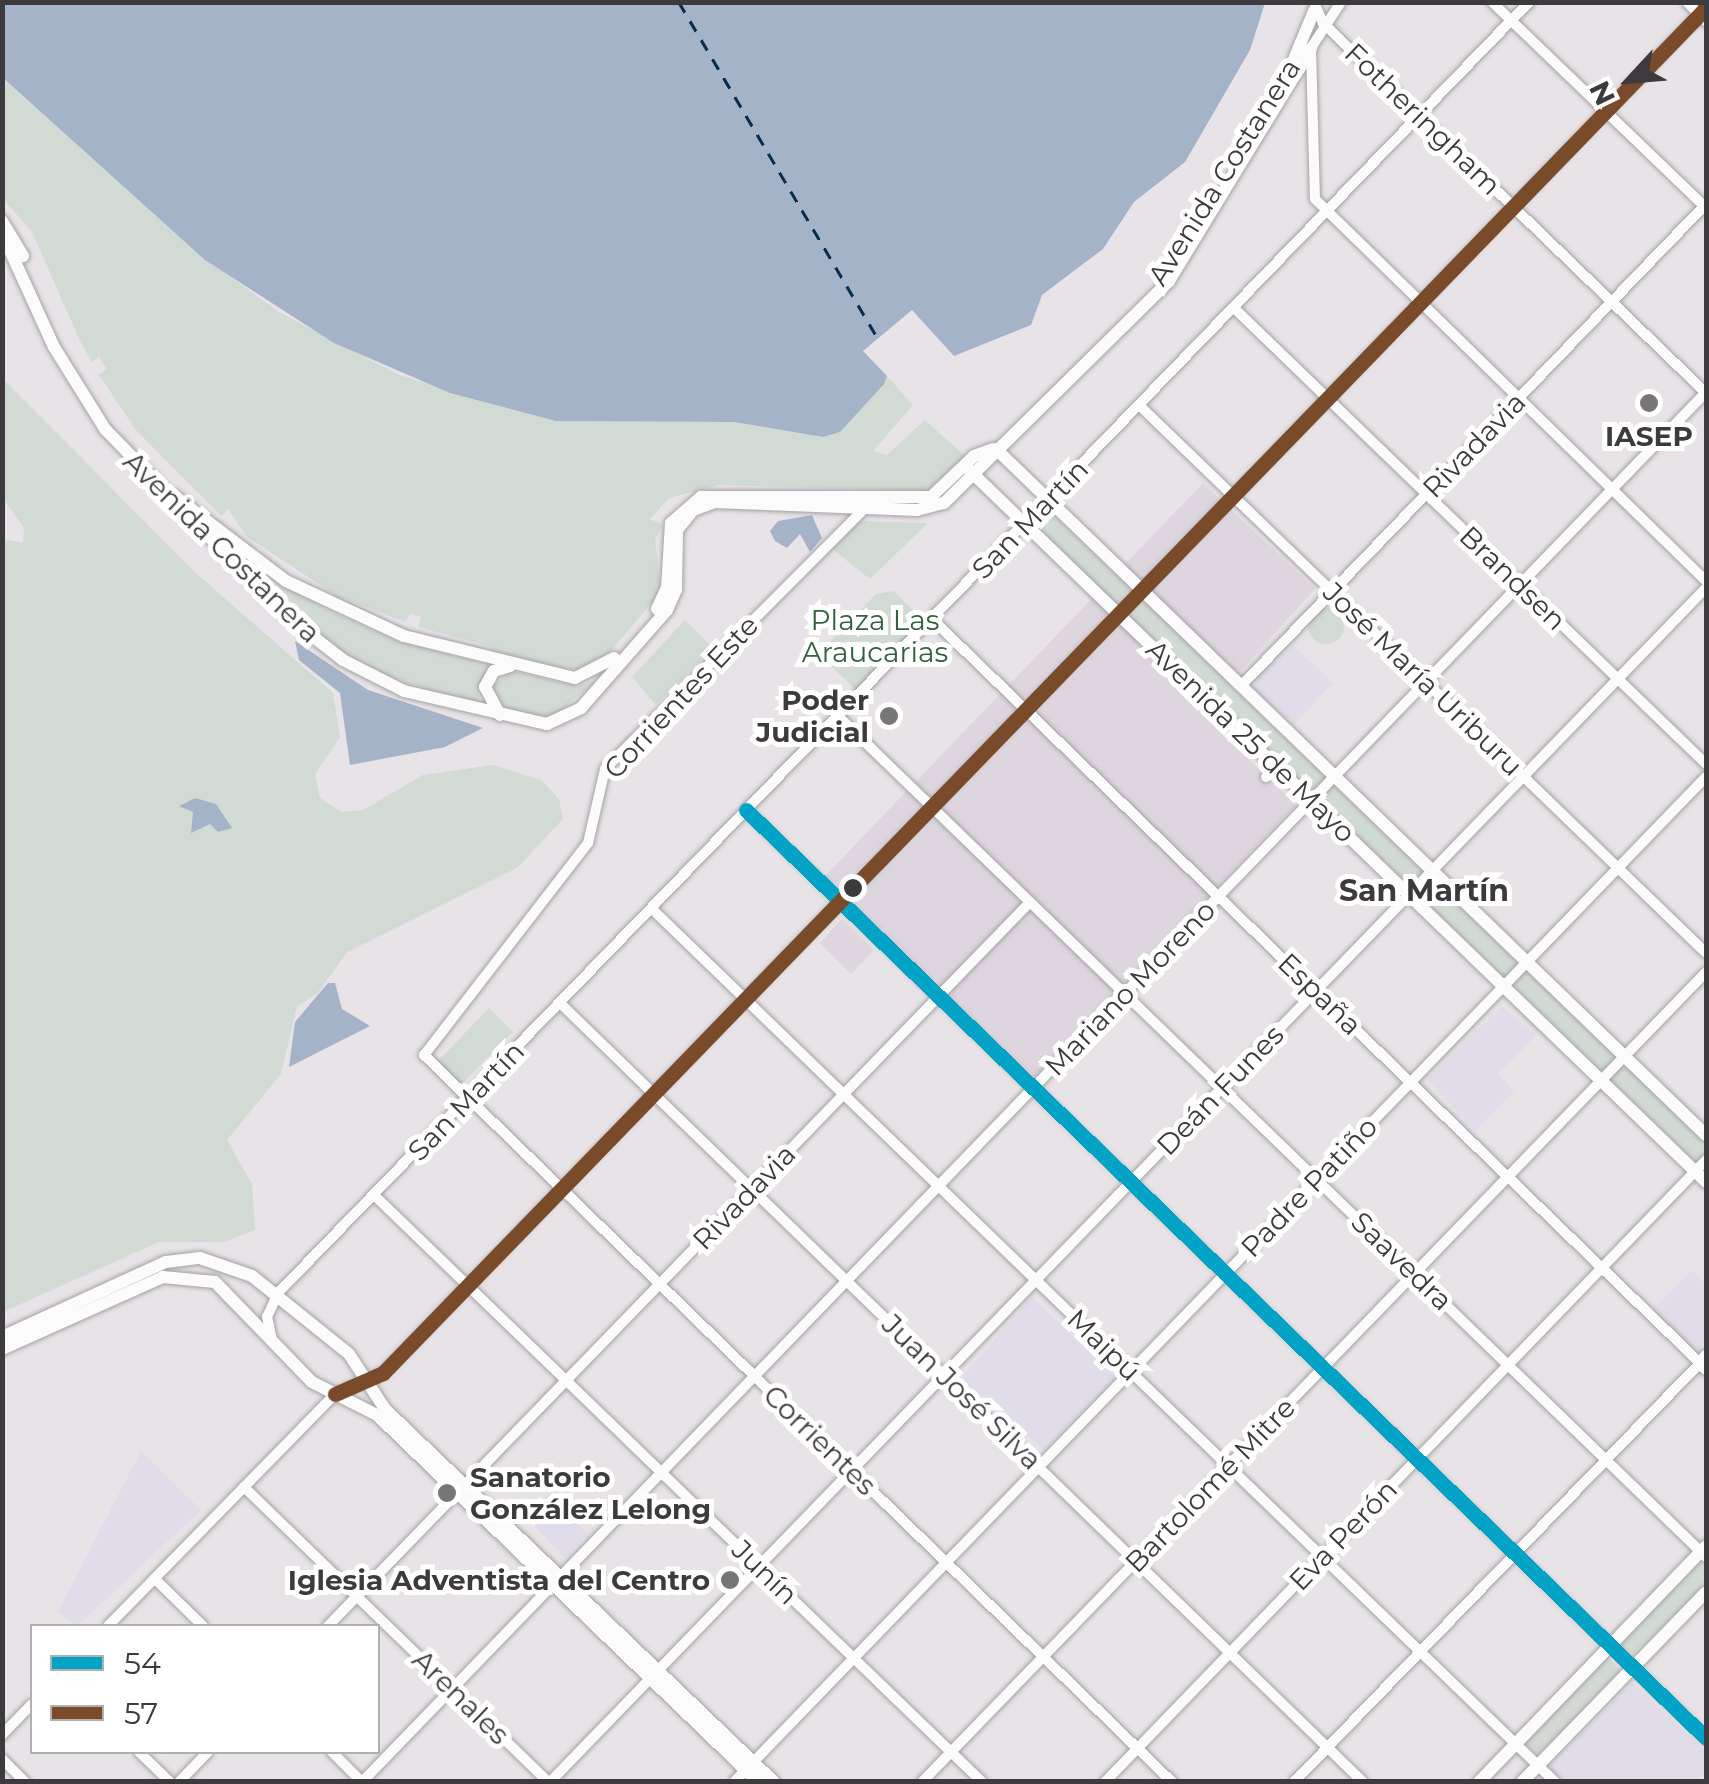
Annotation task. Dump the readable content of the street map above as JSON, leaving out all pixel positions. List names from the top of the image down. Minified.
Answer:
{"streets":{"main road":["Avenida Costanera","Avenida 25 de Mayo"],"street":["Fotheringham","Rivadavia","San Martín","Brandsen","José María Uriburu","Corrientes Este","Mariano Moreno","España","Deán Funes","Padre Patiño","Saavedra","Maipú","Juan José Silva","Corrientes","Bartolomé Mitre","Eva Perón","Junín","Arenales"]},"crossings":[["Fotheringham","Avenida Costanera"],["Fotheringham","Rivadavia"],["Fotheringham","San Martín"],["Fotheringham","Mariano Moreno"],["Avenida Costanera","Corrientes Este"],["Avenida Costanera","Avenida 25 de Mayo"],["Rivadavia","Brandsen"],["Rivadavia","José María Uriburu"],["Rivadavia","Avenida 25 de Mayo"],["Rivadavia","Saavedra"],["Rivadavia","Maipú"],["Rivadavia","Juan José Silva"],["Rivadavia","Corrientes"],["Rivadavia","Junín"],["Rivadavia","Arenales"],["San Martín","Brandsen"],["San Martín","José María Uriburu"],["San Martín","Corrientes Este"],["San Martín","Avenida 25 de Mayo"],["San Martín","España"],["San Martín","Saavedra"],["San Martín","Maipú"],["San Martín","Juan José Silva"],["San Martín","Corrientes"],["San Martín","Junín"],["Brandsen","Mariano Moreno"],["Brandsen","Deán Funes"],["José María Uriburu","Mariano Moreno"],["José María Uriburu","Deán Funes"],["José María Uriburu","Padre Patiño"],["Corrientes Este","Corrientes"],["Avenida 25 de Mayo","Mariano Moreno"],["Avenida 25 de Mayo","Deán Funes"],["Avenida 25 de Mayo","Padre Patiño"],["Avenida 25 de Mayo","Bartolomé Mitre"],["Avenida 25 de Mayo","Eva Perón"],["Mariano Moreno","España"],["Mariano Moreno","Saavedra"],["Mariano Moreno","Maipú"],["Mariano Moreno","Juan José Silva"],["Mariano Moreno","Corrientes"],["Mariano Moreno","Junín"],["Mariano Moreno","Arenales"],["España","Deán Funes"],["España","Padre Patiño"],["España","Bartolomé Mitre"],["España","Eva Perón"],["Deán Funes","Saavedra"],["Deán Funes","Maipú"],["Deán Funes","Juan José Silva"],["Deán Funes","Corrientes"],["Deán Funes","Junín"],["Deán Funes","Arenales"],["Padre Patiño","Saavedra"],["Padre Patiño","Maipú"],["Padre Patiño","Juan José Silva"],["Padre Patiño","Corrientes"],["Padre Patiño","Junín"],["Saavedra","Bartolomé Mitre"],["Saavedra","Eva Perón"],["Maipú","Bartolomé Mitre"],["Maipú","Eva Perón"],["Juan José Silva","Bartolomé Mitre"],["Juan José Silva","Eva Perón"],["Corrientes","Bartolomé Mitre"],["Corrientes","Eva Perón"],["Bartolomé Mitre","Junín"]],"districts":["San Martín"],"parks":["Plaza Las Araucarias"],"places":["IASEP","Poder Judicial","Sanatorio González Lelong","Iglesia Adventista del Centro"],"lines":["transit line 57","transit line 54"],"legend":["54","57"],"north":"bottom left"}
